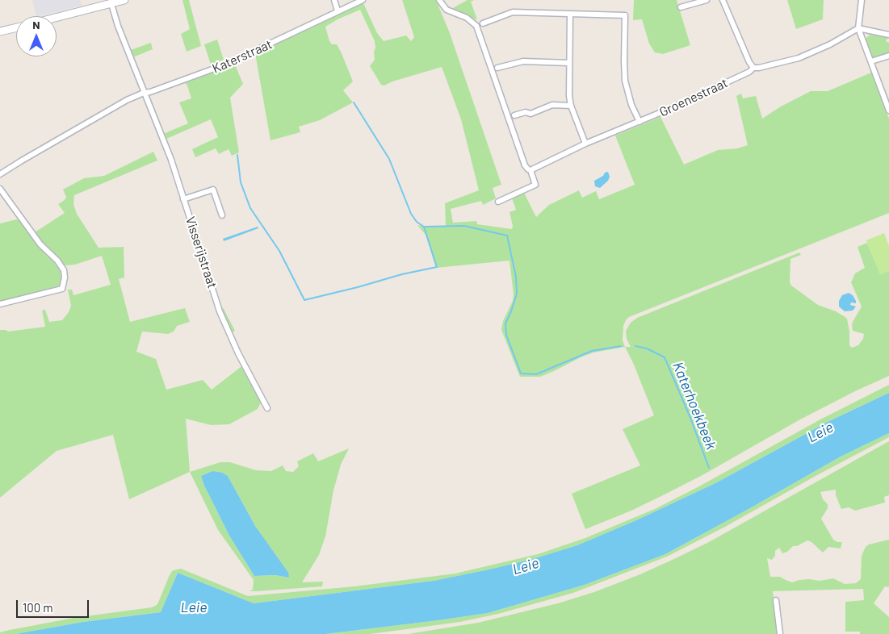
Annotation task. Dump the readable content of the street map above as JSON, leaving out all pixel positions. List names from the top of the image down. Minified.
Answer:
{"streets":{"street":["Katerstraat","Groenestraat","Visserijstraat"]},"crossings":[["Katerstraat","Visserijstraat"]],"water":["Katerhoekbeek","Leie"],"scale_bar":"100 m","north":"top"}
